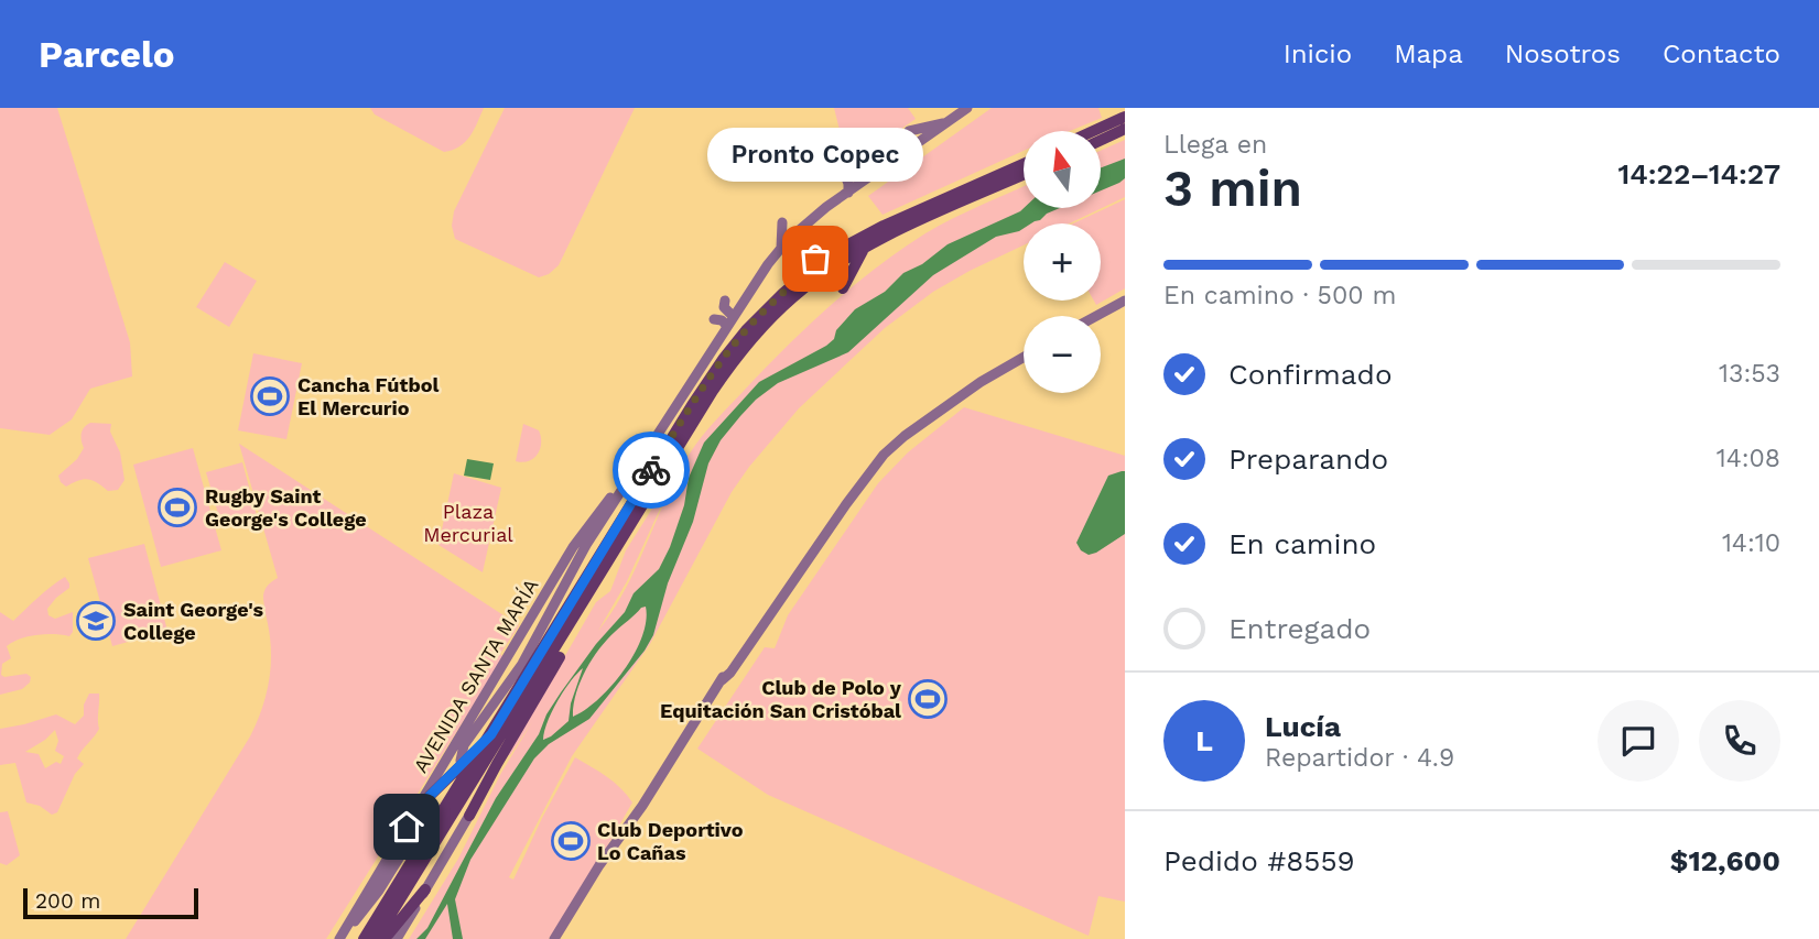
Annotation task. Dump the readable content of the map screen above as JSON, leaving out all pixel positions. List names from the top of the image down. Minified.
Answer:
{"streets":{"main road":["AVENIDA SANTA MARÍA"]},"parks":["Plaza Mercurial"],"places":{"other":["Pronto Copec"],"sports":["Cancha Fútbol El Mercurio","Rugby Saint George's College","Club de Polo y Equitación San Cristóbal","Club Deportivo Lo Cañas"],"school or university":["Saint George's College"]},"scale_bar":"200 m","north":"top","page":{"header":"Parcelo","nav":["Inicio","Mapa","Nosotros","Contacto"],"heading":["3 min","Llega en","14:22–14:27"],"panel":["Lucía","Repartidor · 4.9","Pedido #8559","$12,600"],"bubble":"Pronto Copec","map_buttons":["+","−"],"bar":"En camino · 500 m","list":[["Confirmado","13:53"],["Preparando","14:08"],["En camino","14:10"],"Entregado"],"round":"L","scale":"200 m"}}
